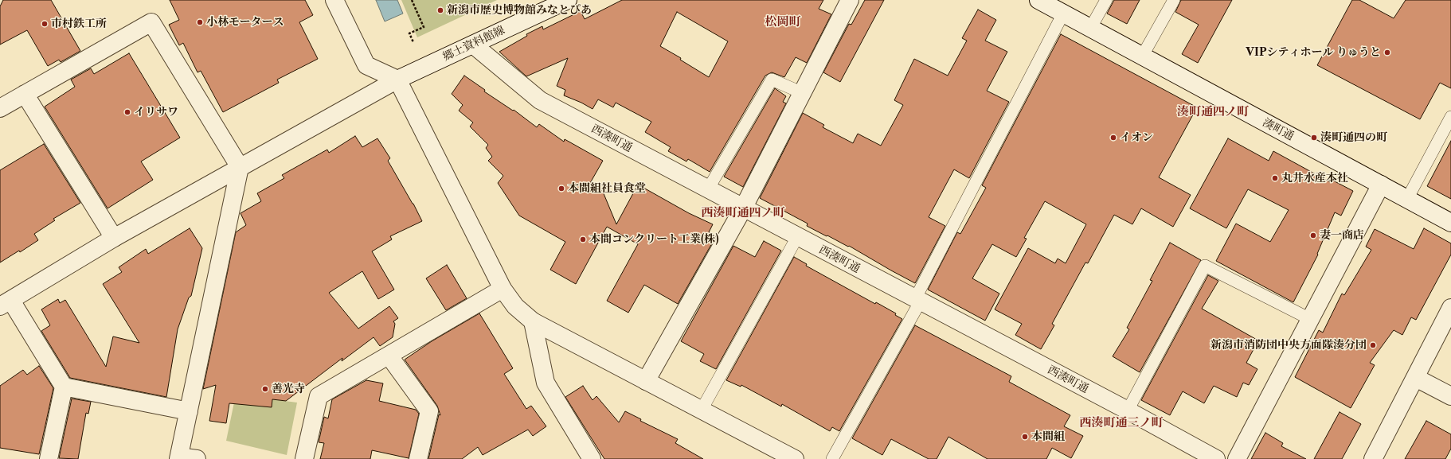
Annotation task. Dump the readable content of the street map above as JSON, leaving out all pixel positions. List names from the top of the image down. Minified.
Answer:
{"streets":{"street":["郷土資料館線","湊町通","西湊町通"]},"crossings":[["郷土資料館線","西湊町通"]],"districts":["松岡町","湊町通四ノ町","西湊町通四ノ町","西湊町通三ノ町"],"places":["新潟市歴史博物館みなとぴあ","小林モータース","市村鉄工所","VIPシティホール りゅうと","イリサワ","イオン","湊町通四の町","丸井水産本社","本間組社員食堂","妻一商店","本間コンクリート工業(株)","新潟市消防団中央方面隊湊分団","善光寺","本間組"]}
